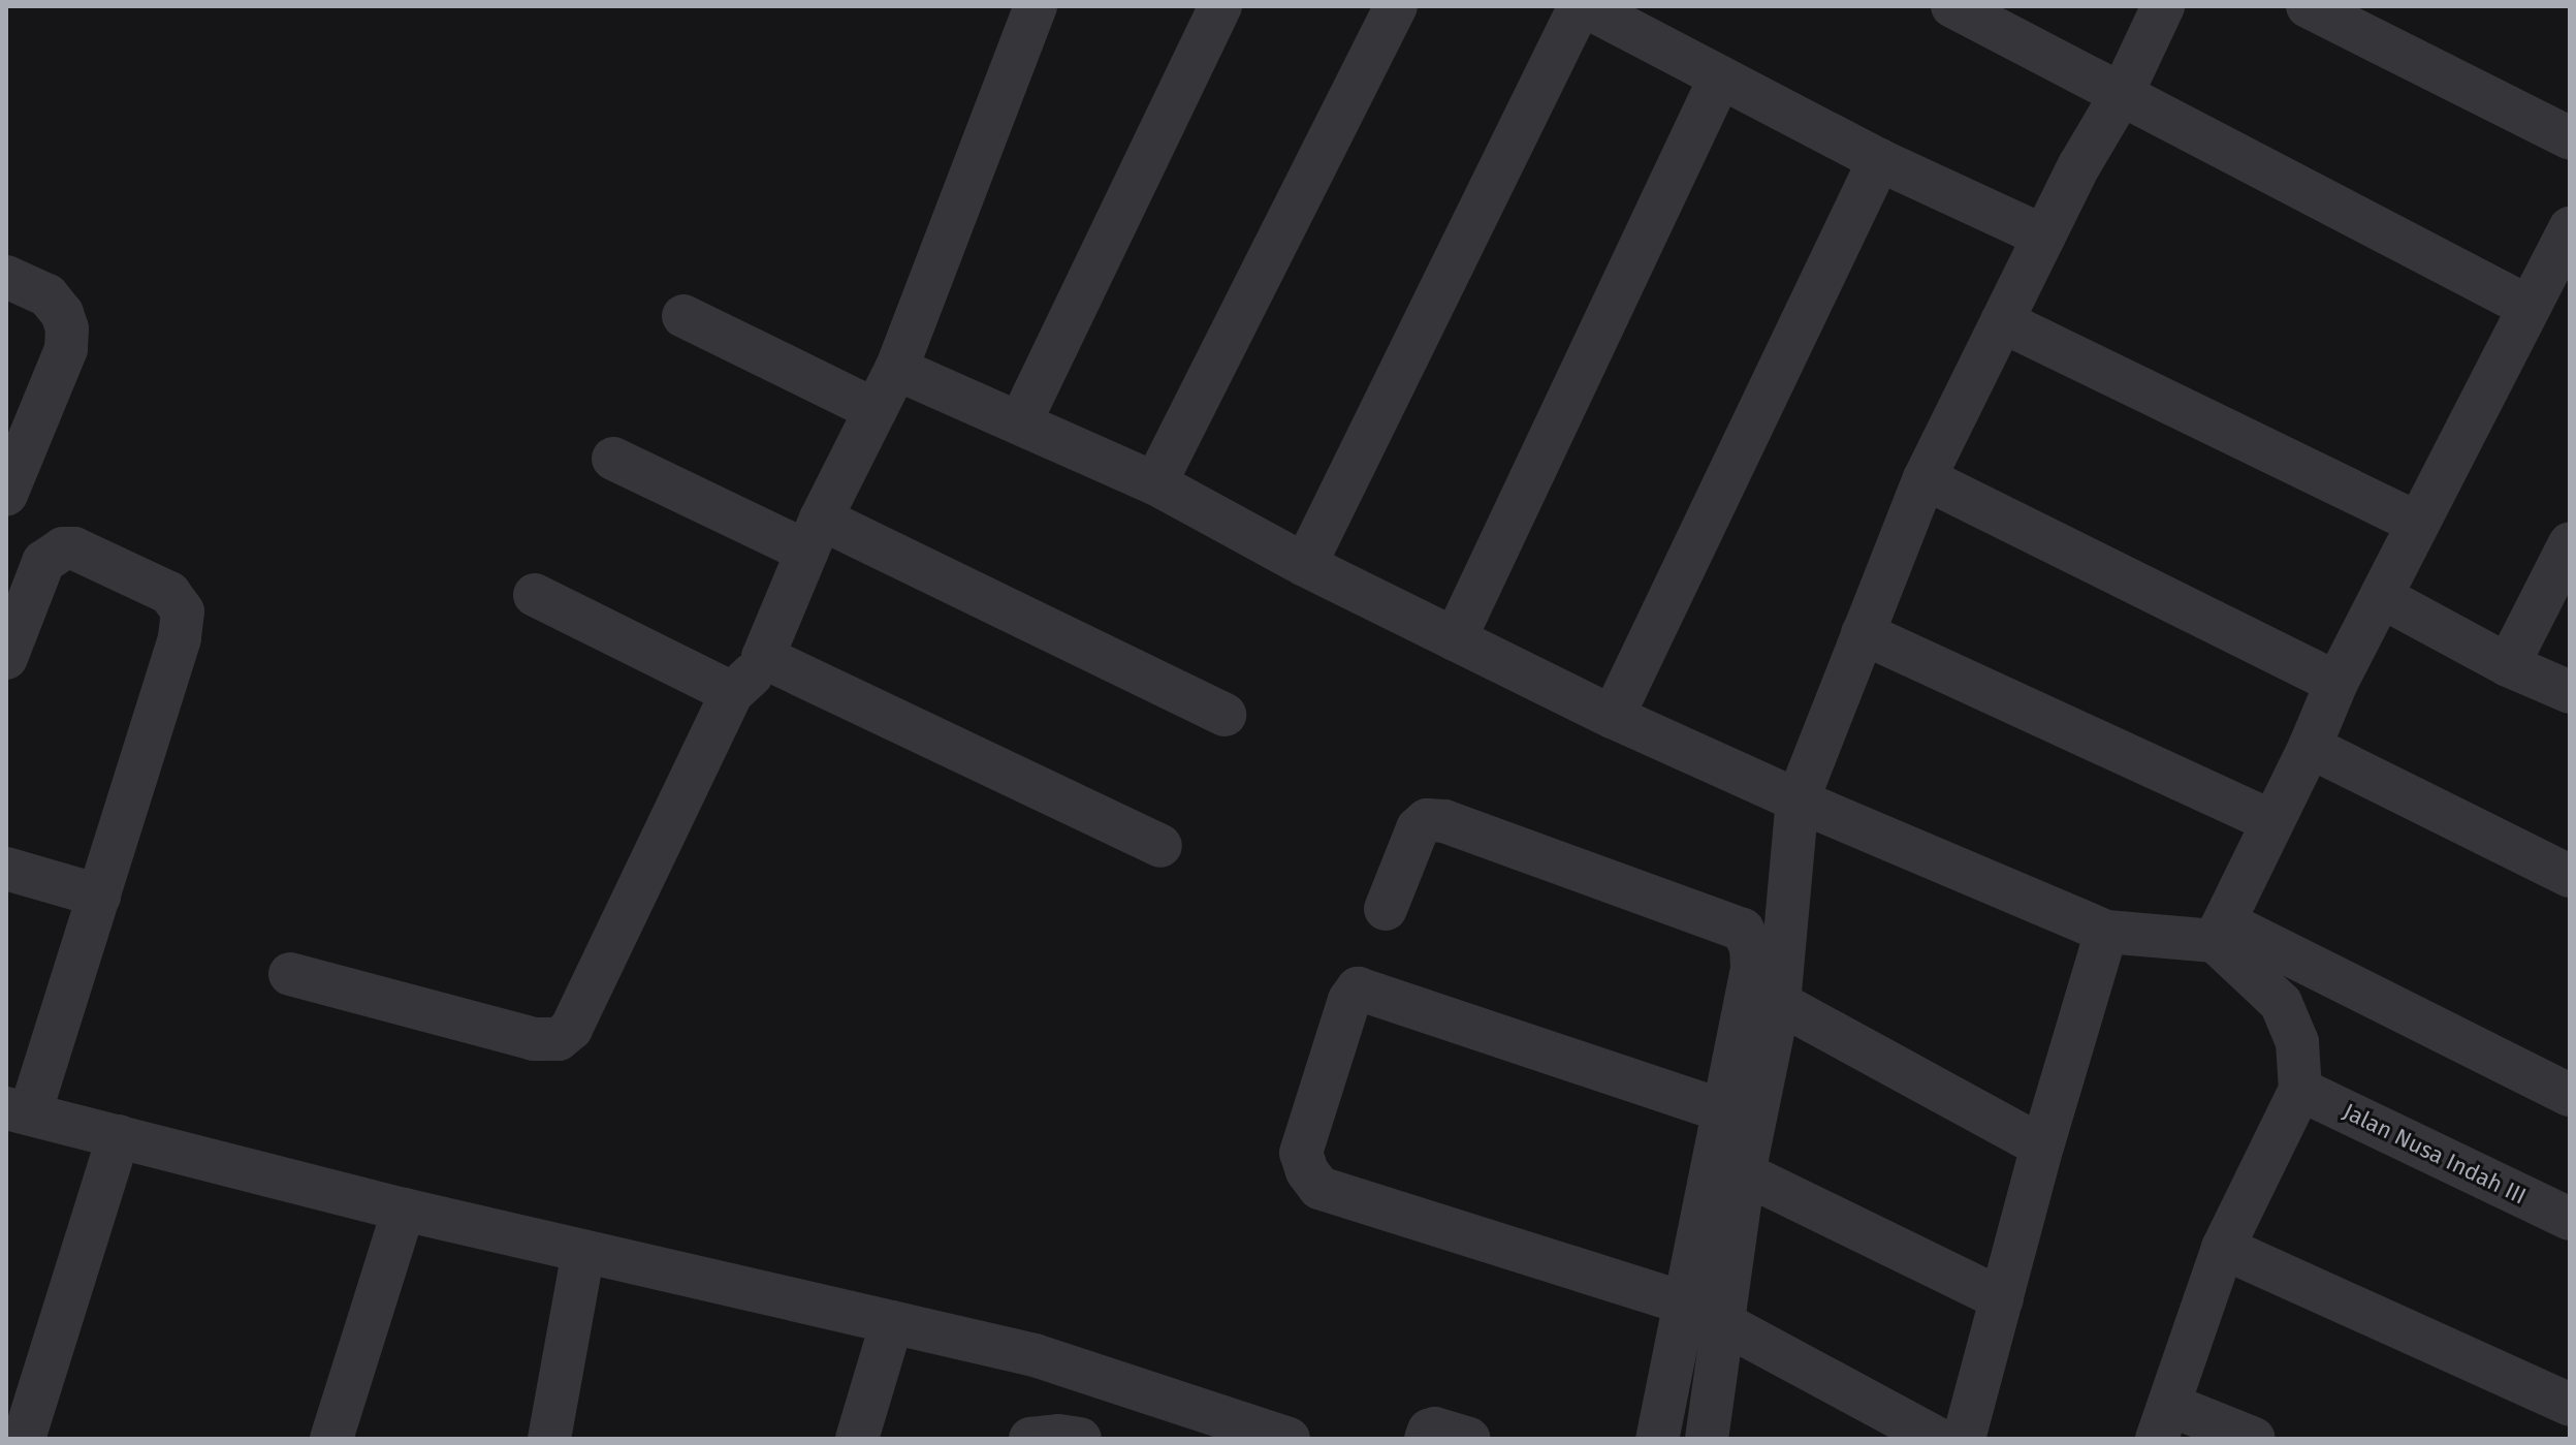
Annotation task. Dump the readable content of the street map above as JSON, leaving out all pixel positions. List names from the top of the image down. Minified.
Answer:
{"streets":{"street":["Jalan Nusa Indah III"]}}
